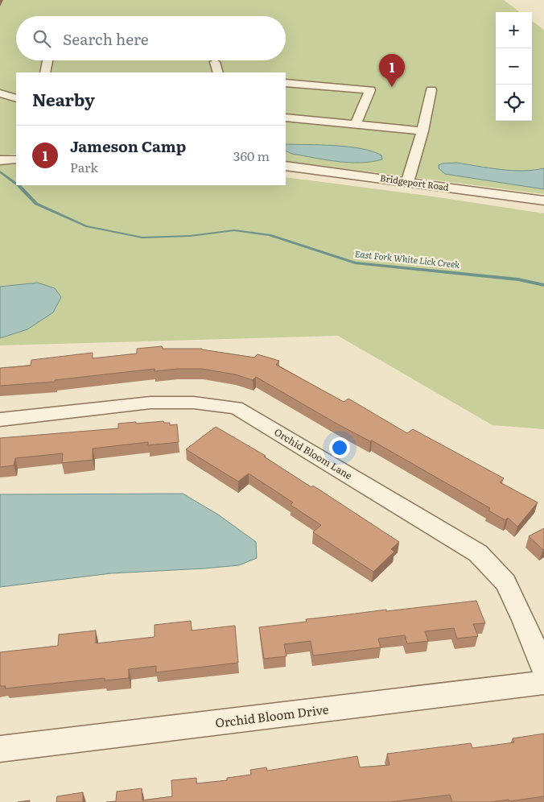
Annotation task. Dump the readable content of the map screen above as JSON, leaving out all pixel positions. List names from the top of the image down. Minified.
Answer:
{"streets":{"street":["Bridgeport Road","Orchid Bloom Lane","Orchid Bloom Drive"]},"water":["East Fork White Lick Creek"],"page":{"map_buttons":["+","−"],"search":"Search here","pins":"1","heading":"Nearby","list":[{"mark":"1","name":"Jameson Camp","note":"Park","value":"360 m"}]}}
